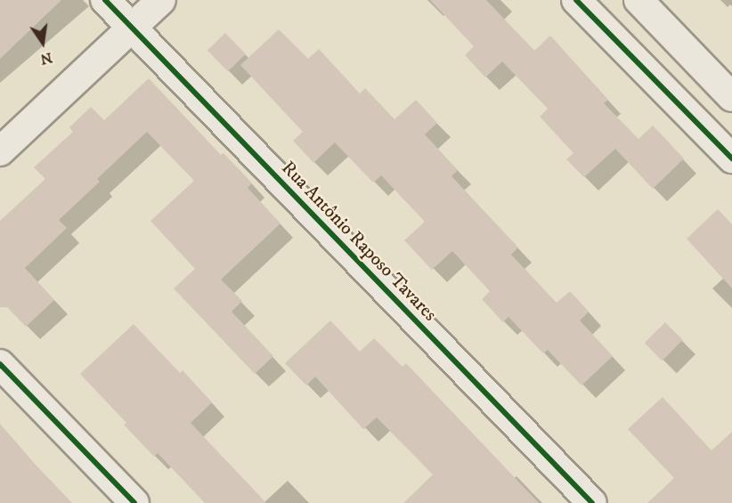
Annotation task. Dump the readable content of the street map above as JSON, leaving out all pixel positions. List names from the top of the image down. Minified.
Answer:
{"streets":{"street":["Rua Antônio Raposo Tavares"]},"north":"bottom"}
